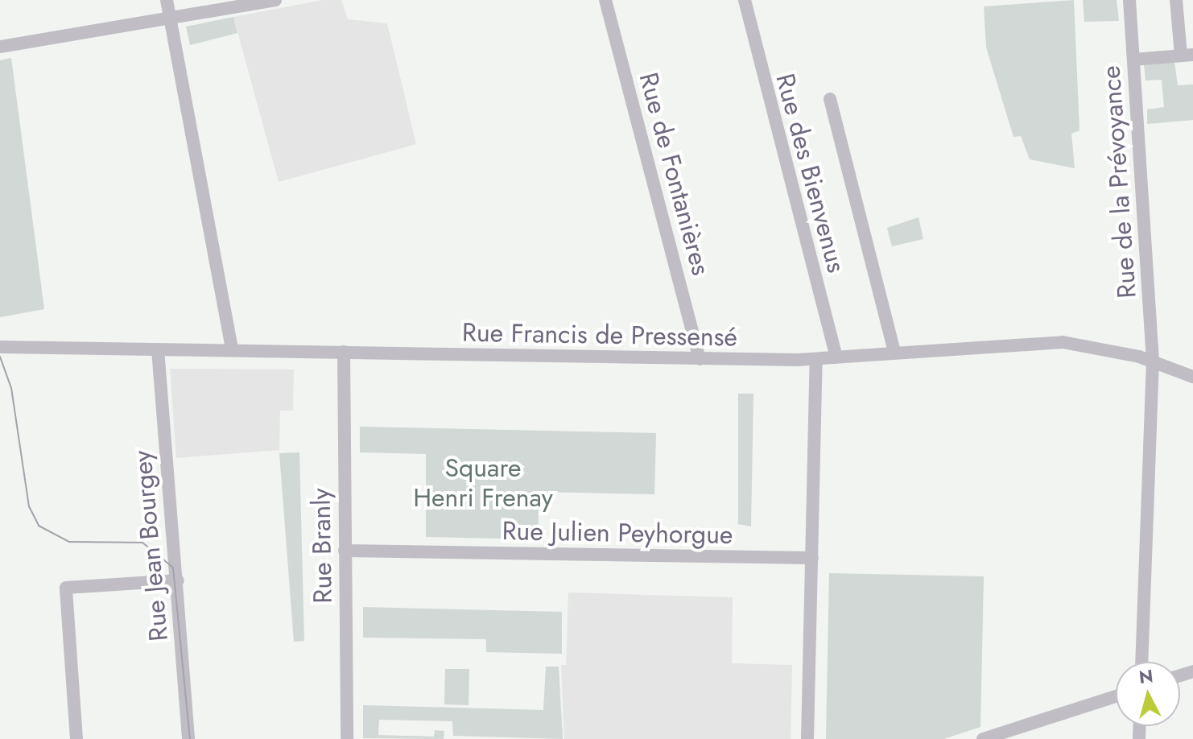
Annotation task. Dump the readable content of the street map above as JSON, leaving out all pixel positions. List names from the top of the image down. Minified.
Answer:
{"streets":{"street":["Rue des Bienvenus","Rue de Fontanières","Rue de la Prévoyance","Rue Francis de Pressensé","Rue Julien Peyhorgue","Rue Jean Bourgey","Rue Branly"]},"crossings":[["Rue des Bienvenus","Rue Francis de Pressensé"],["Rue de Fontanières","Rue Francis de Pressensé"],["Rue de la Prévoyance","Rue Francis de Pressensé"],["Rue Francis de Pressensé","Rue Jean Bourgey"],["Rue Francis de Pressensé","Rue Branly"],["Rue Julien Peyhorgue","Rue Branly"]],"parks":["Square Henri Frenay"],"north":"top"}
